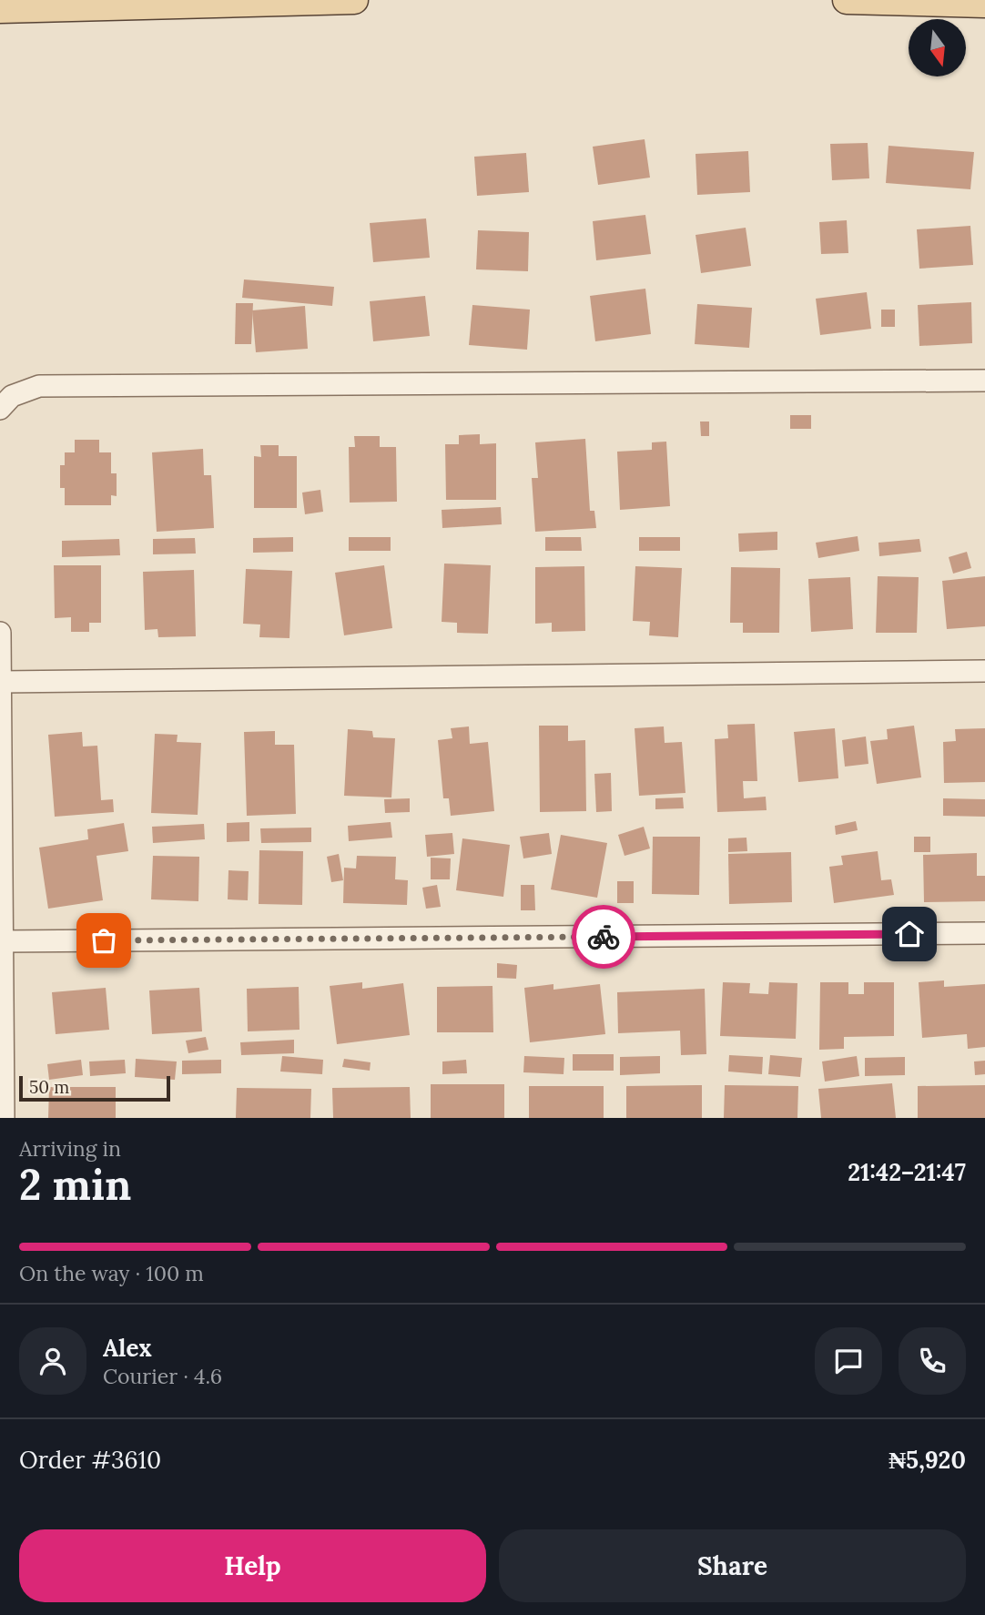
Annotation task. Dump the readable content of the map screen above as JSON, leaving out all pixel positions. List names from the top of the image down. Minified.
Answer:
{"scale_bar":"50 m","north":"bottom","page":{"scale":"50 m","heading":["2 min","Arriving in","21:42–21:47"],"panel":["Alex","Courier · 4.6","Order #3610","₦5,920"],"bar":"On the way · 100 m","buttons":["Help","Share"]}}
